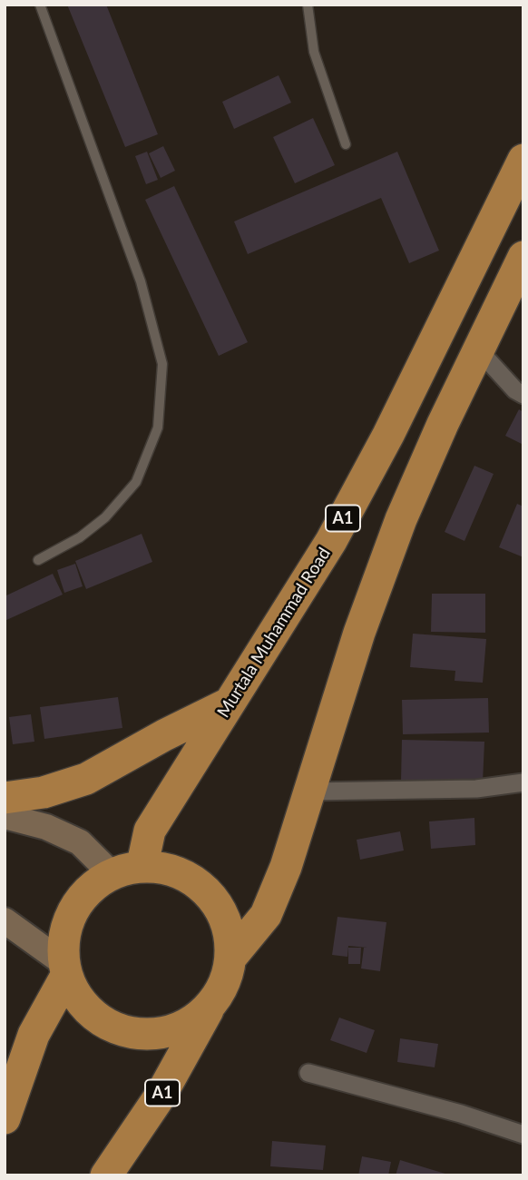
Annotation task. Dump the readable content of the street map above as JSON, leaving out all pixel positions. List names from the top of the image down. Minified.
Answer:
{"streets":{"highway":["A1","Murtala Muhammad Road"]},"crossings":[["A1","Murtala Muhammad Road"]]}
